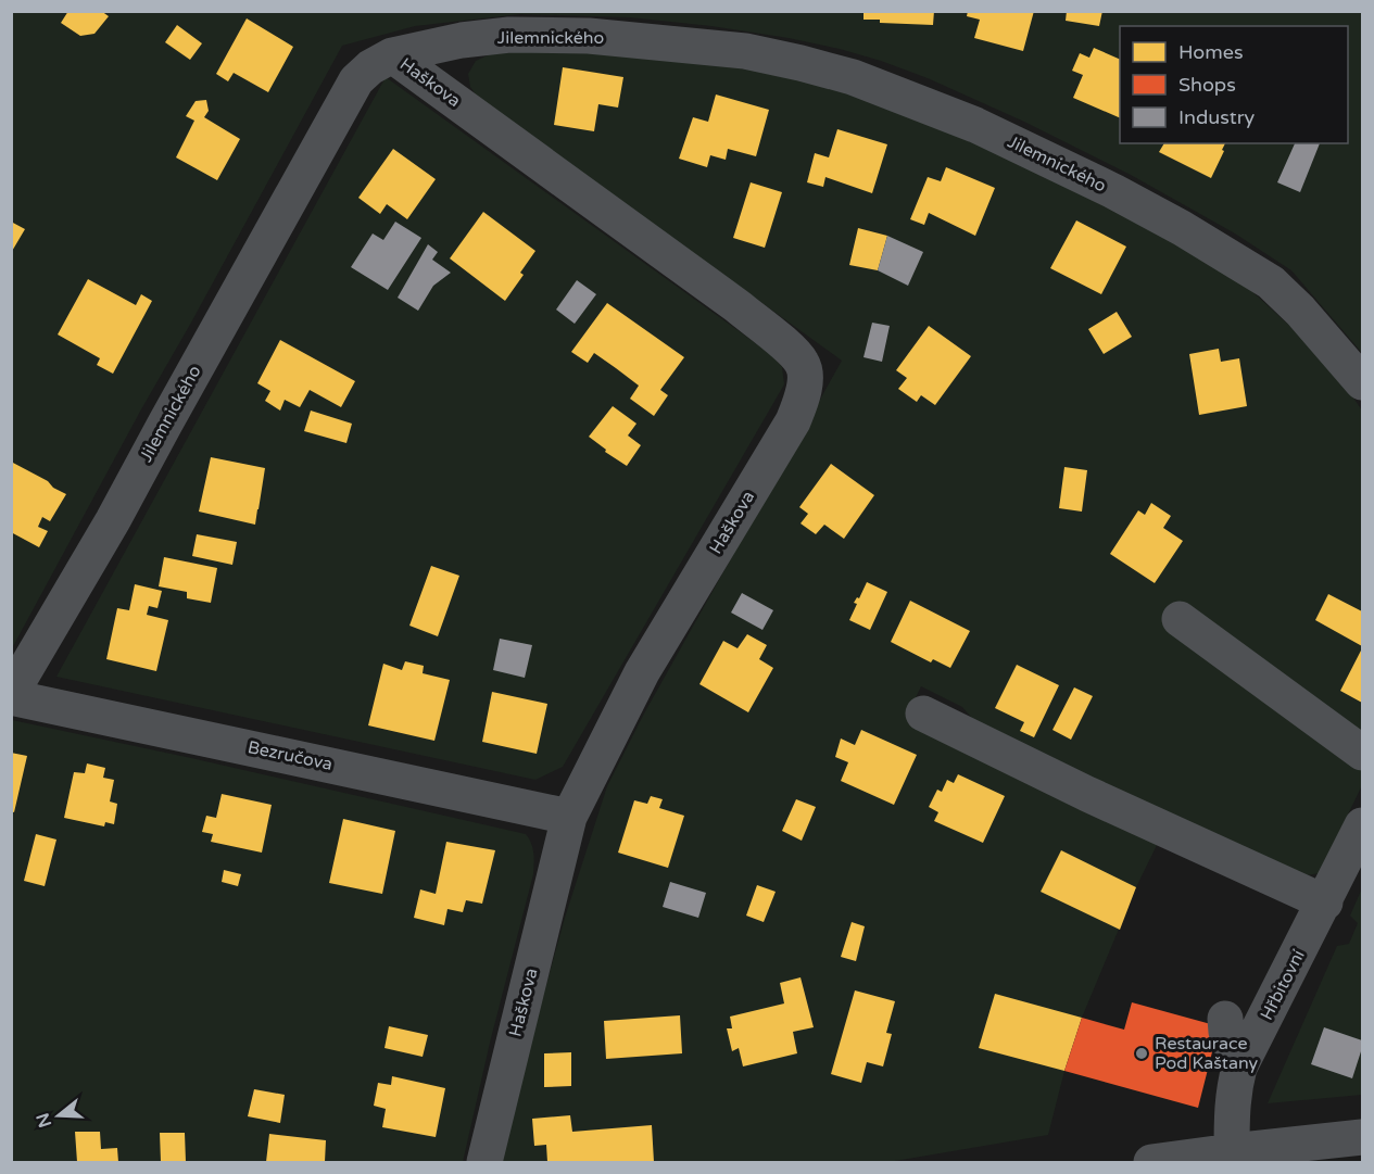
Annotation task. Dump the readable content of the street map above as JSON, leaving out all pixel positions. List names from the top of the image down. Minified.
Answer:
{"streets":{"street":["Jilemnického","Haškova","Bezručova","Hřbitovní"]},"crossings":[["Jilemnického","Haškova"],["Jilemnického","Bezručova"],["Haškova","Bezručova"]],"places":["Restaurace Pod Kaštany"],"legend":["Homes","Shops","Industry"],"north":"left"}
